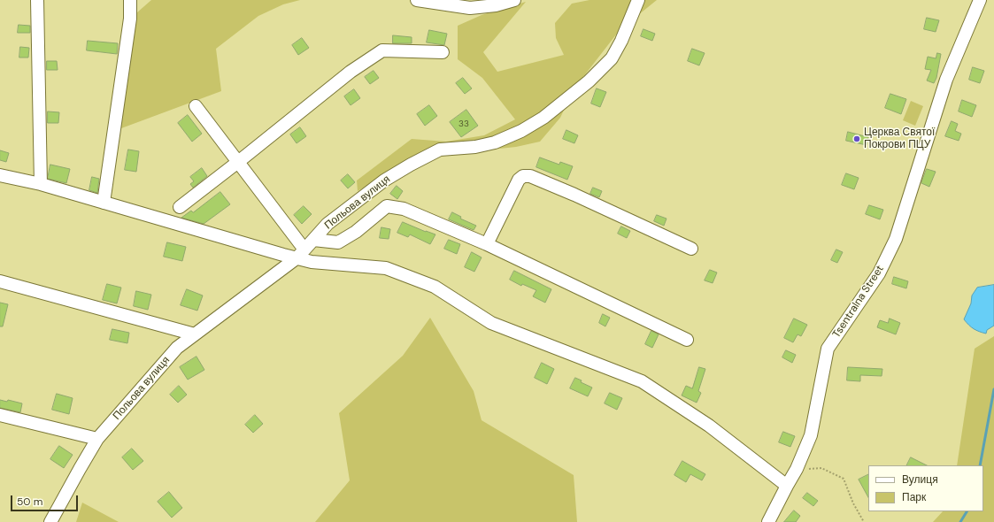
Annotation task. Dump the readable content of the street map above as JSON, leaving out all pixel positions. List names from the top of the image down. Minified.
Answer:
{"streets":{"street":["Польова вулиця","Tsentralna Street"]},"places":["Церква Святої Покрови ПЦУ"],"house_numbers":["33"],"legend":["Вулиця","Парк"],"scale_bar":"50 m"}
